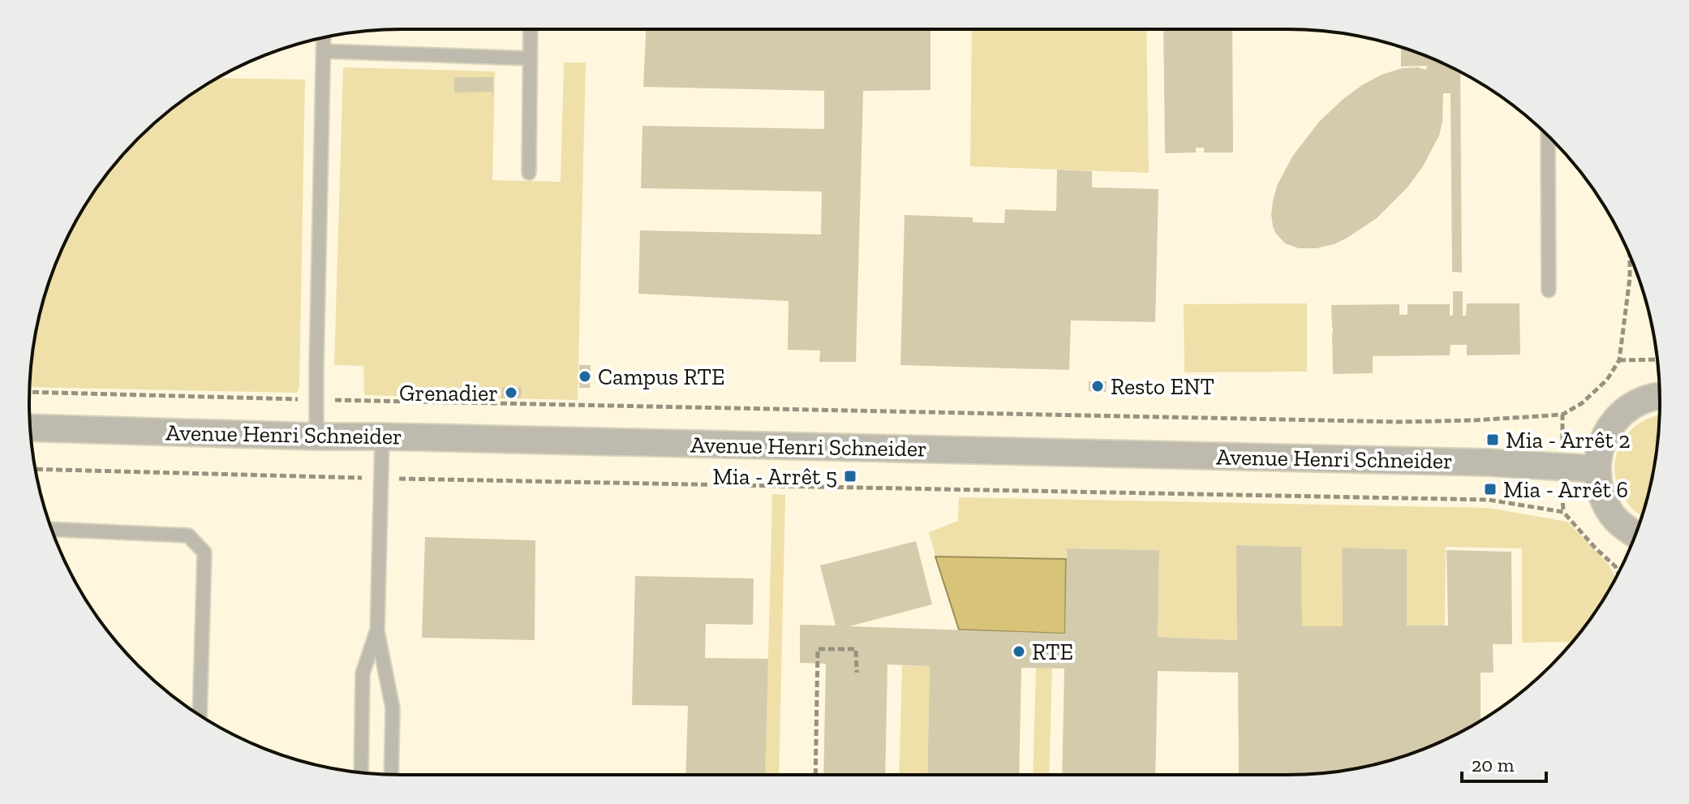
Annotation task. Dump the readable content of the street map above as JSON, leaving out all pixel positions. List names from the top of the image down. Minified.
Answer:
{"streets":{"street":["Avenue Henri Schneider"]},"places":{"other":["Campus RTE","Resto ENT","Grenadier","RTE"],"transit":["Mia - Arrêt 2","Mia - Arrêt 5","Mia - Arrêt 6"]},"scale_bar":"20 m"}
